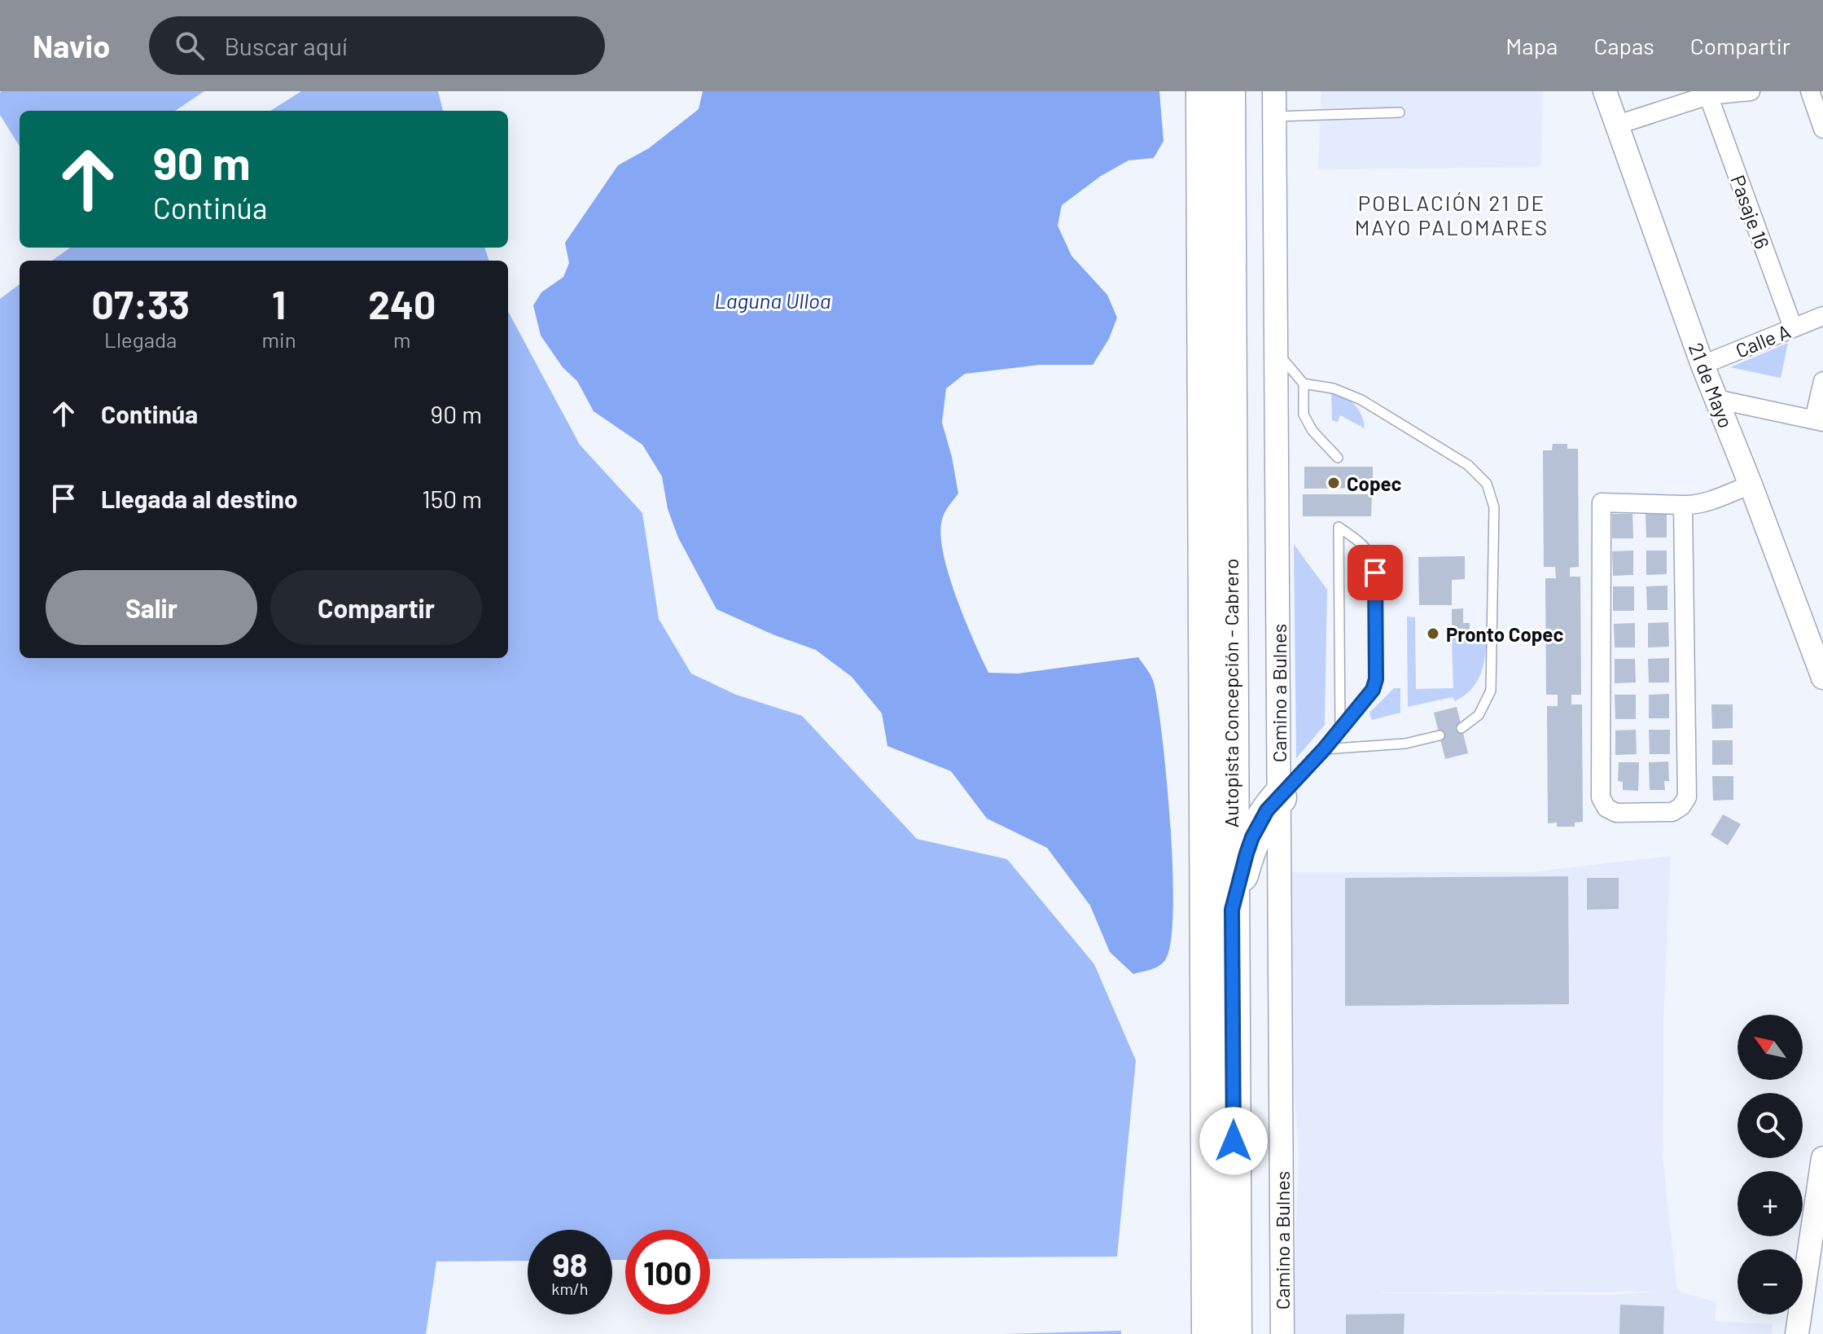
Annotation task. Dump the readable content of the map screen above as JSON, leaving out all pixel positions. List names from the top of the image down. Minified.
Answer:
{"streets":{"highway":["Autopista Concepción - Cabrero"],"street":["Pasaje 16","Calle A","21 de Mayo","Camino a Bulnes"]},"crossings":[["Pasaje 16","Calle A"],["Calle A","21 de Mayo"]],"districts":["POBLACIÓN 21 DE MAYO PALOMARES"],"water":["Laguna Ulloa"],"places":["Copec","Pronto Copec"],"north":"top left","page":{"header":"Navio","search":"Buscar aquí","nav":["Mapa","Capas","Compartir"],"turn":["90 m","Continúa"],"eta":["07:33","Llegada","1","min","240","m"],"list":[{"name":"Continúa","value":"90 m"},{"name":"Llegada al destino","value":"150 m"}],"buttons":["Salir","Compartir"],"map_buttons":["+","−"],"speed":"98 km/h","limit":"100"}}
